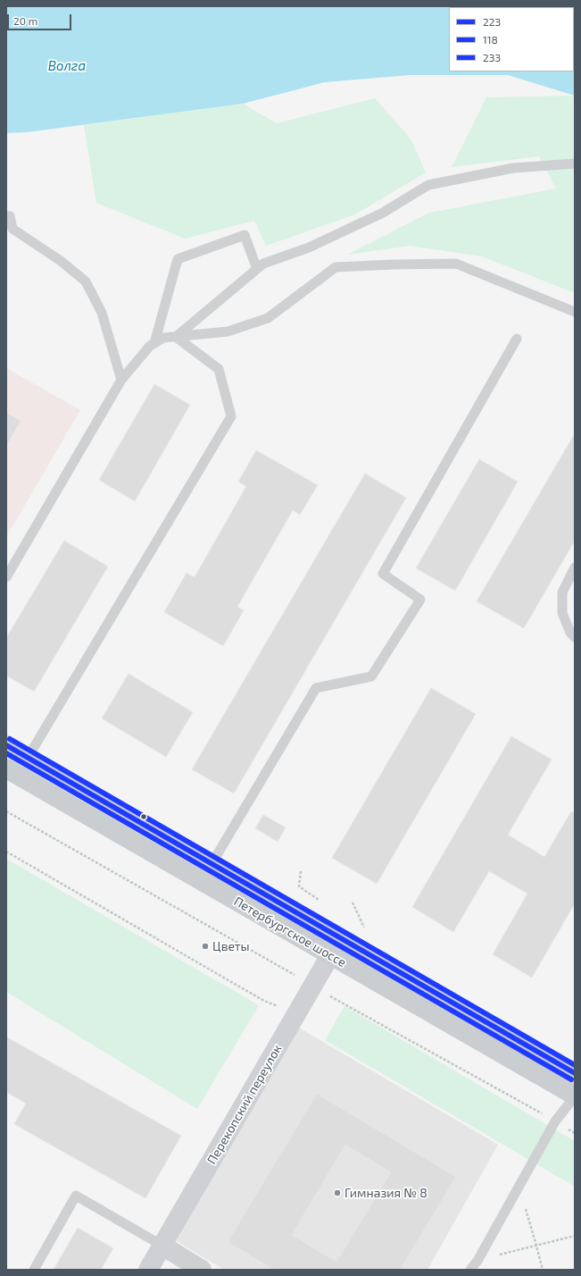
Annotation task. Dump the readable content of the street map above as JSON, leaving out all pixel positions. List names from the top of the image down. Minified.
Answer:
{"streets":{"main road":["Петербургское шоссе"],"street":["Перекопский переулок"]},"crossings":[["Петербургское шоссе","Перекопский переулок"]],"water":["Волга"],"places":["Цветы","Гимназия № 8"],"lines":["transit line 233","transit line 223","transit line 118"],"legend":["223","118","233"],"scale_bar":"20 m"}
